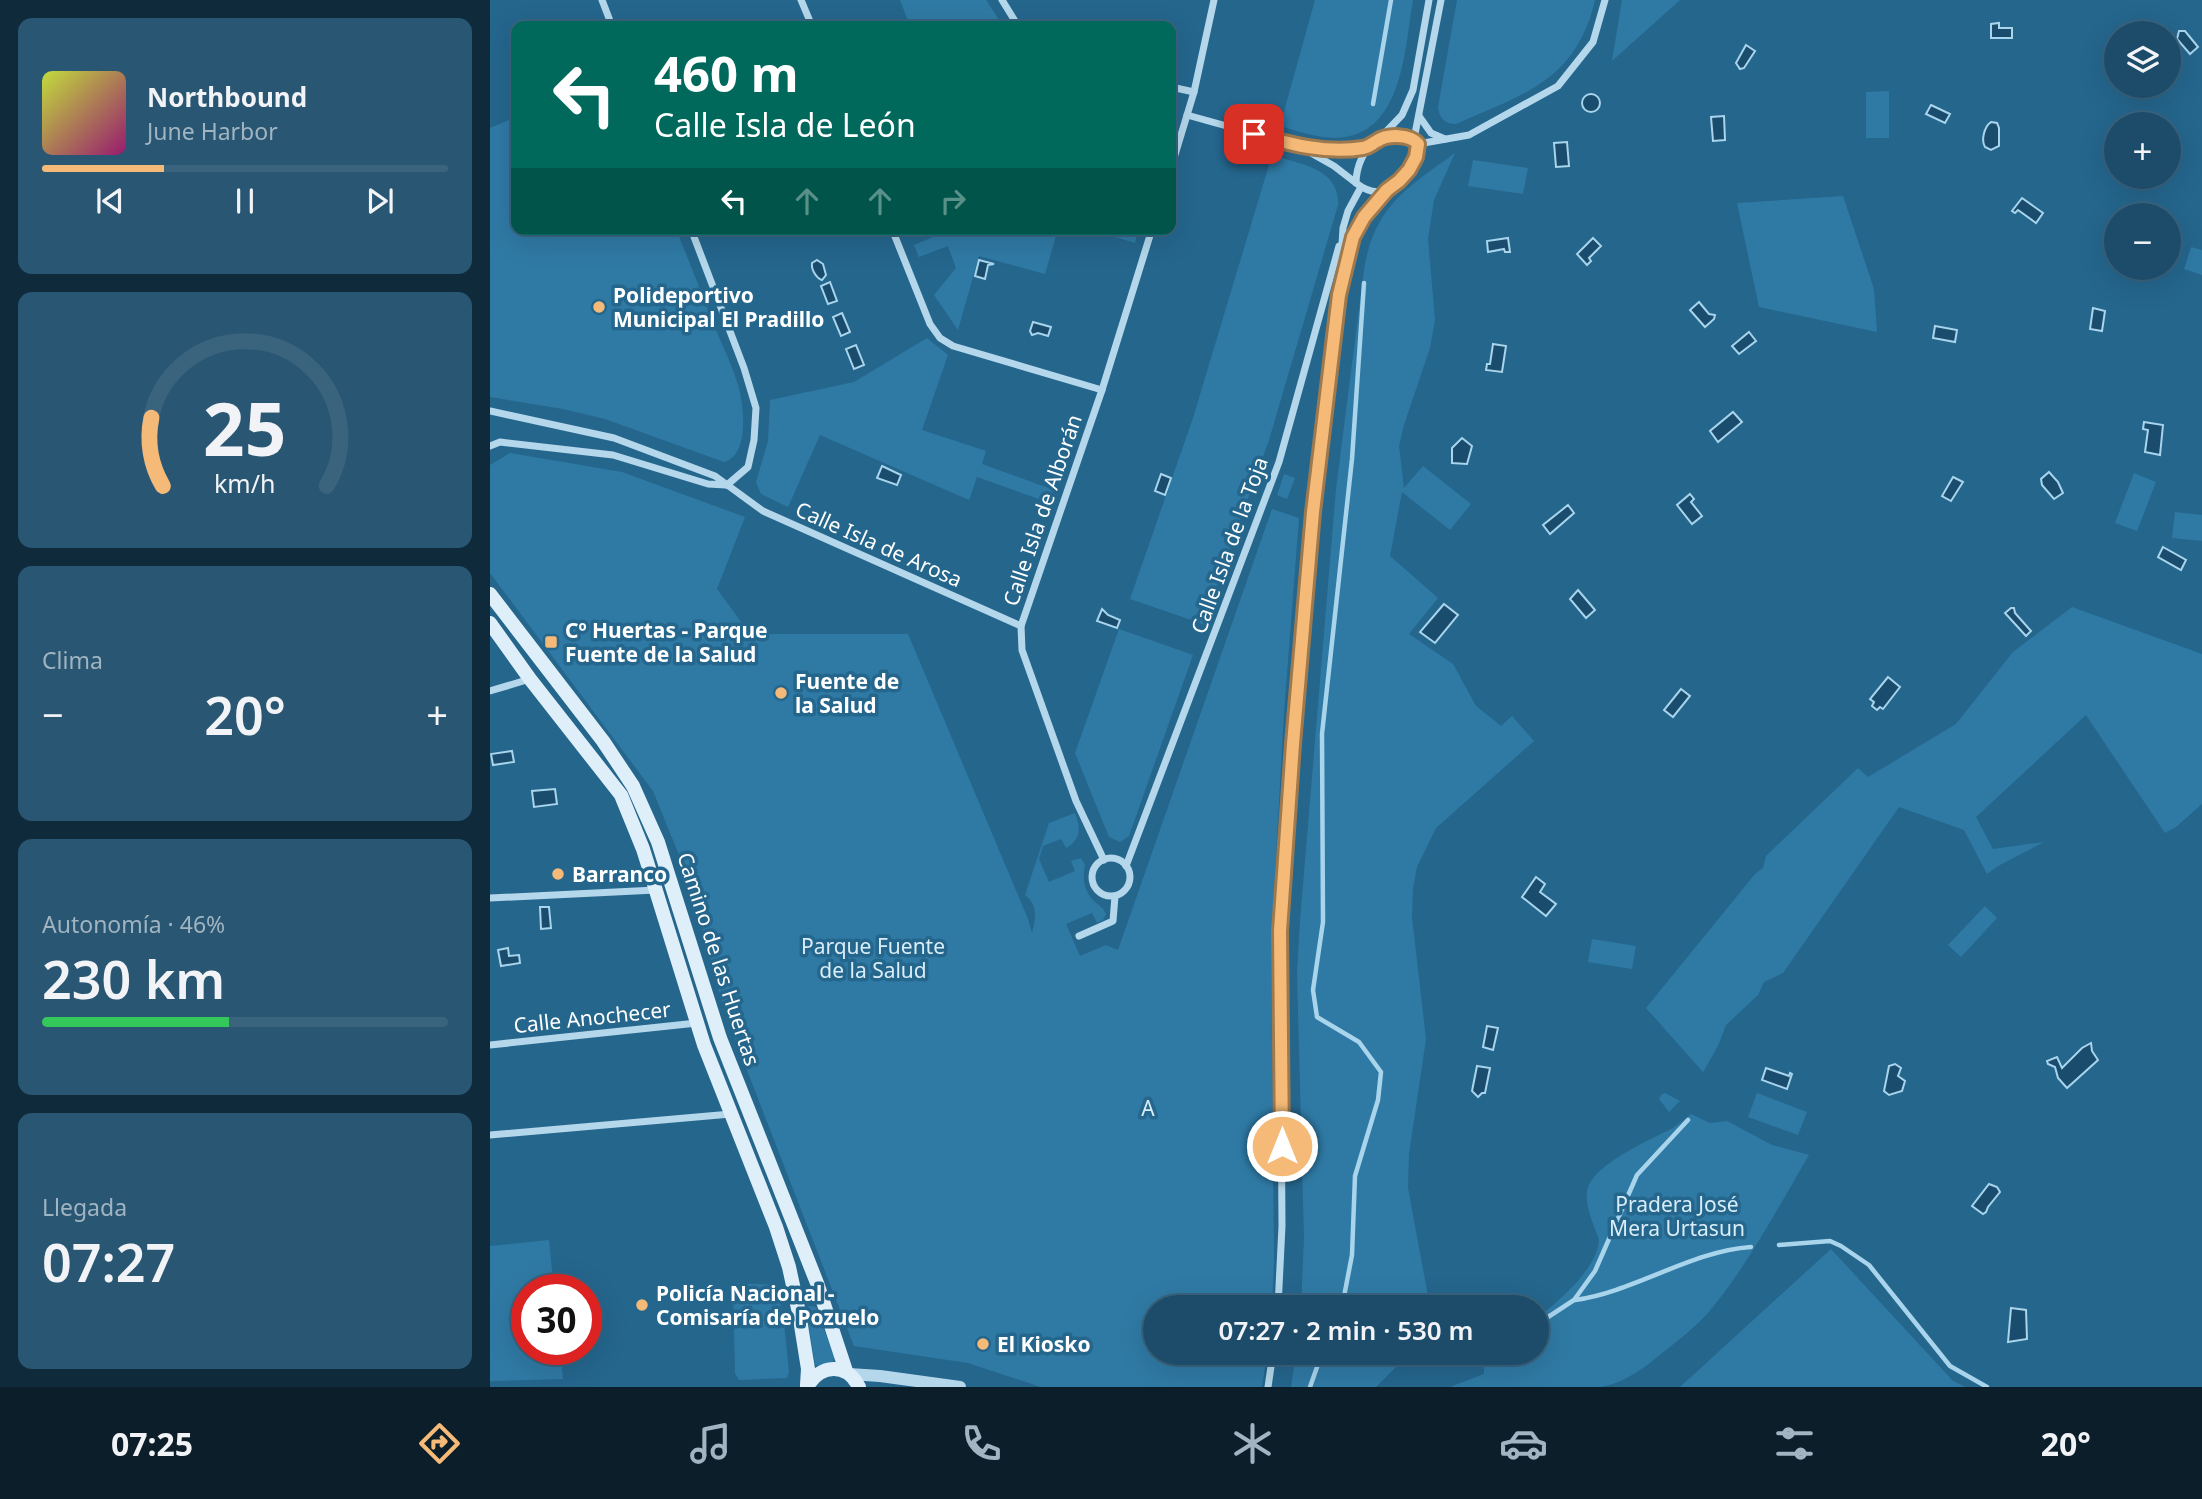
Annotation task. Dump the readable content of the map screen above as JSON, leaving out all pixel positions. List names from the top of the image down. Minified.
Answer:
{"streets":{"main road":["Camino de las Huertas"],"street":["Calle Isla de Alborán","Calle Isla de Arosa","Calle Isla de la Toja","Calle Anochecer"]},"crossings":[["Calle Isla de Alborán","Calle Isla de Arosa"],["Calle Isla de Alborán","Calle Isla de la Toja"],["Camino de las Huertas","Calle Anochecer"]],"parks":["Parque Fuente de la Salud","A","Pradera José Mera Urtasun"],"places":{"other":["Polideportivo Municipal El Pradillo","Fuente de la Salud","Barranco","Policía Nacional - Comisaría de Pozuelo","El Kiosko"],"transit":["Cº Huertas - Parque Fuente de la Salud"]},"page":{"map_buttons":["+","−"],"turn":["460 m","Calle Isla de León"],"song":["Northbound","June Harbor"],"tile":["Clima",["Autonomía · 46%","230 km"],["Llegada","07:27"]],"heat":["−","20°","+"],"limit":"30","trip":"07:27 · 2 min · 530 m","tabs":["07:25","20°"],"gauge":["25","km/h"]}}
